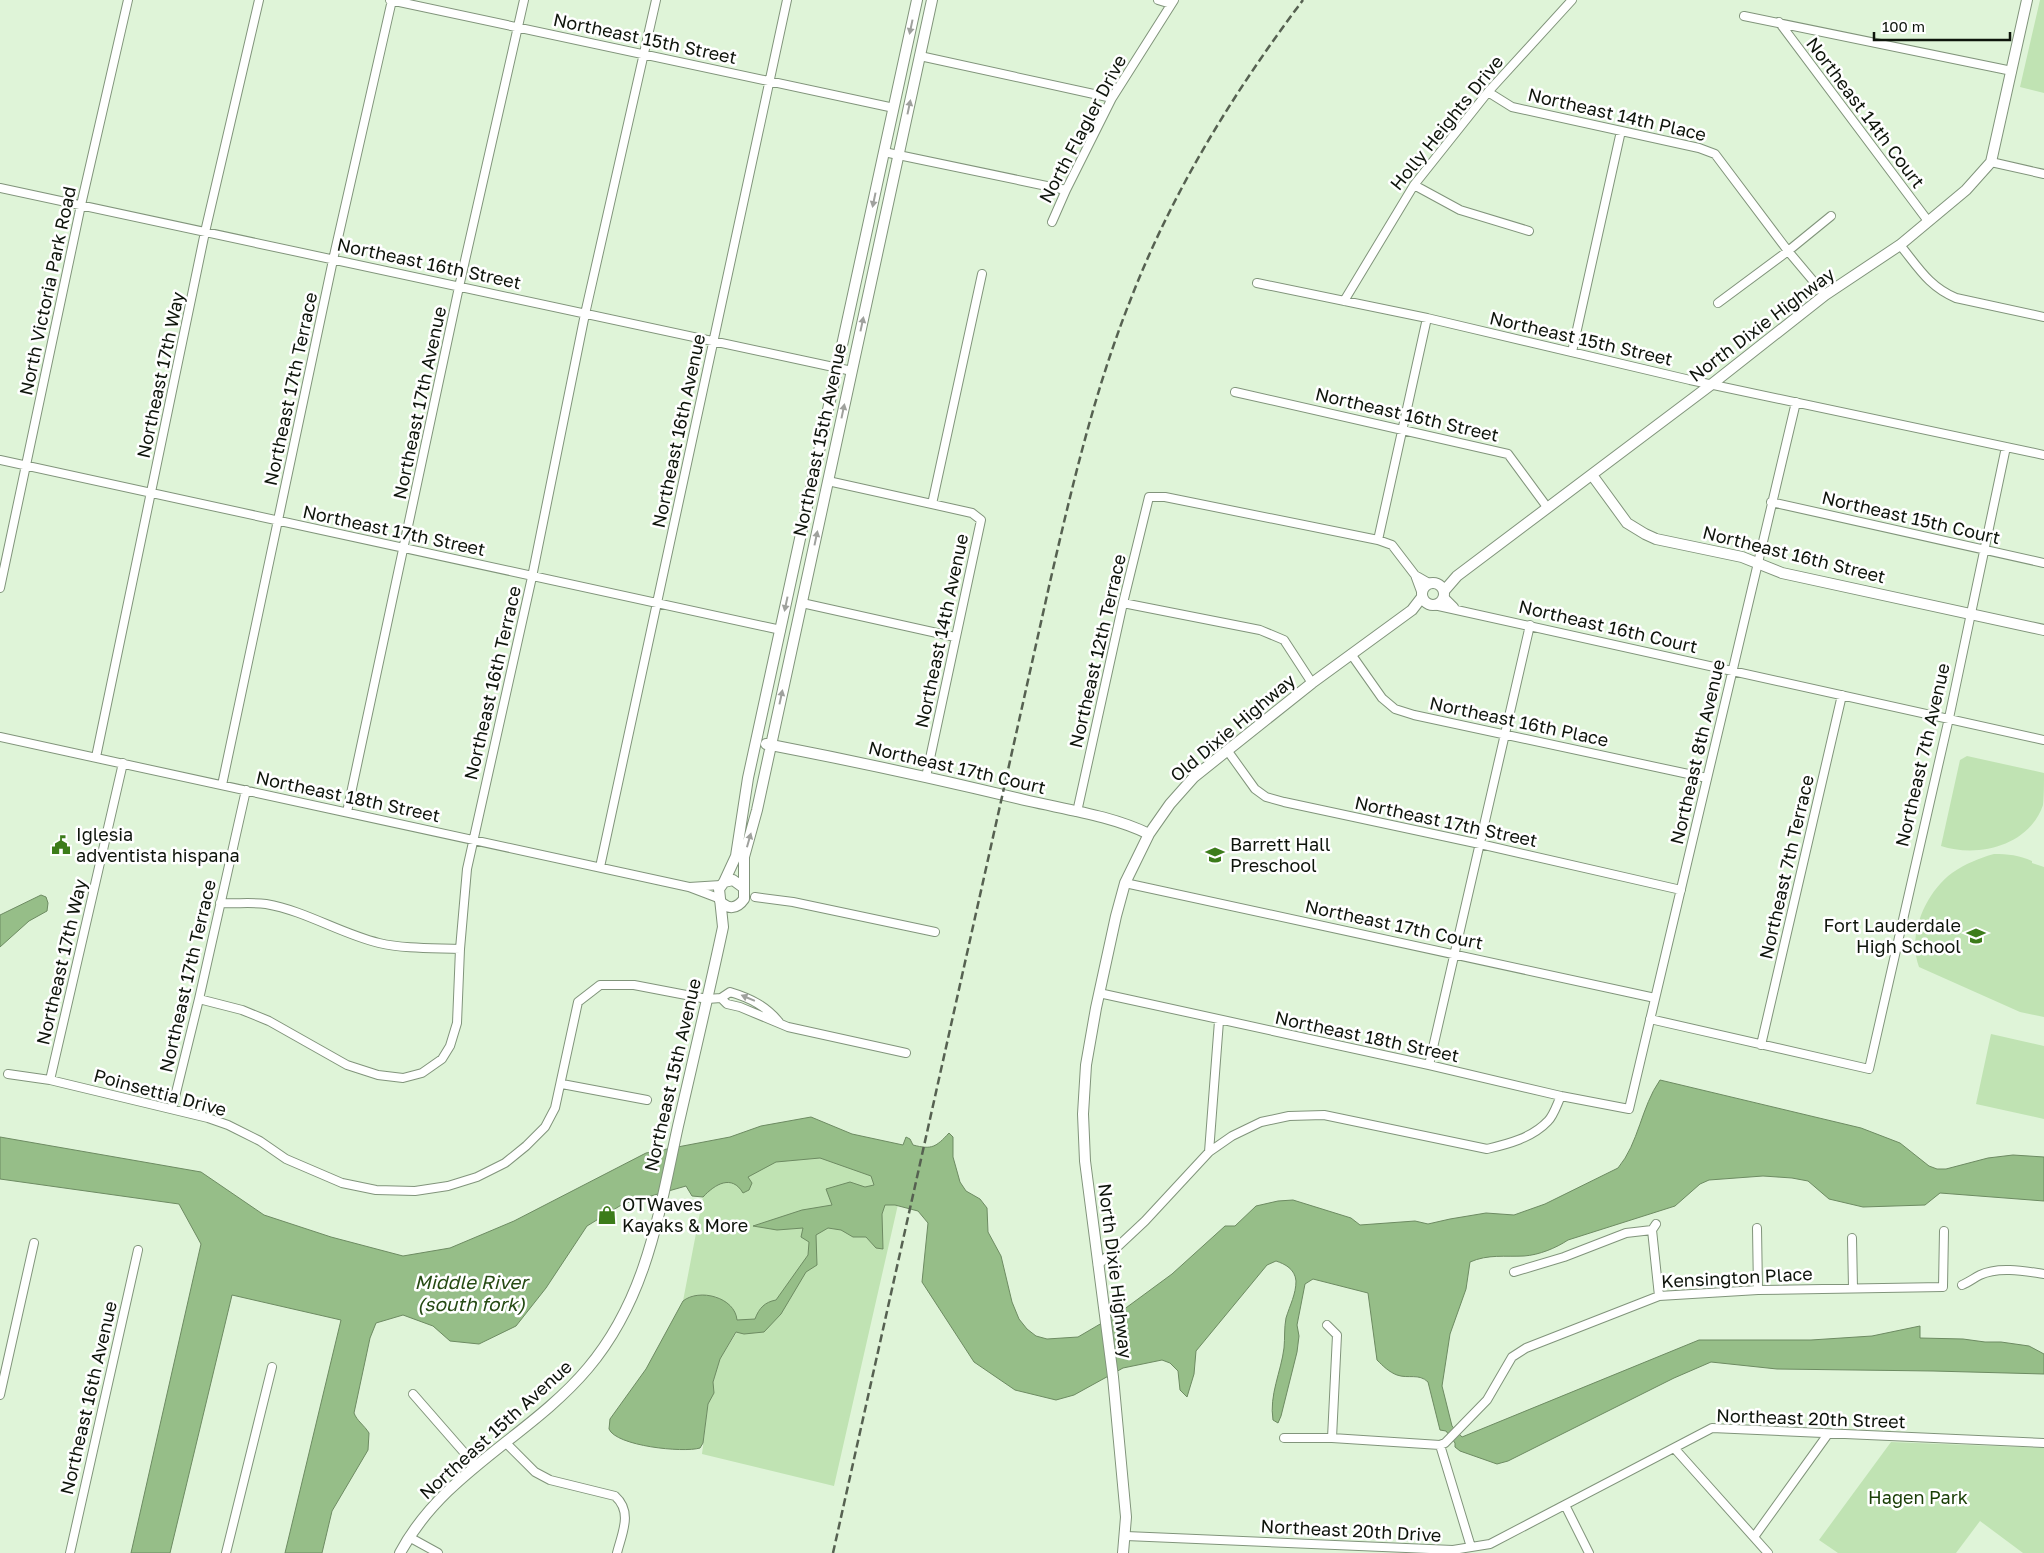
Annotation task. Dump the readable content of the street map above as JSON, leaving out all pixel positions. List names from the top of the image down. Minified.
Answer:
{"streets":{"street":["Northeast 15th Street","Northeast 14th Court","Northeast 14th Place","Holly Heights Drive","North Flagler Drive","Northeast 16th Street","North Victoria Park Road","North Dixie Highway","Northeast 17th Way","Northeast 17th Terrace","Northeast 17th Avenue","Northeast 16th Avenue","Northeast 15th Avenue","Northeast 15th Court","Northeast 17th Street","Northeast 16th Court","Northeast 14th Avenue","Northeast 12th Terrace","Northeast 16th Terrace","Northeast 16th Place","Old Dixie Highway","Northeast 8th Avenue","Northeast 7th Avenue","Northeast 17th Court","Northeast 18th Street","Northeast 7th Terrace","Poinsettia Drive","Kensington Place","Northeast 20th Street","Northeast 20th Drive"]},"crossings":[["Northeast 15th Street","Holly Heights Drive"],["Northeast 15th Street","North Dixie Highway"],["Northeast 15th Street","Northeast 17th Terrace"],["Northeast 15th Street","Northeast 17th Avenue"],["Northeast 15th Street","Northeast 16th Avenue"],["Northeast 15th Street","Northeast 15th Avenue"],["Northeast 15th Street","Northeast 16th Terrace"],["Northeast 15th Street","Northeast 8th Avenue"],["Northeast 15th Street","Northeast 7th Avenue"],["Northeast 14th Court","North Dixie Highway"],["Northeast 14th Place","Holly Heights Drive"],["Northeast 14th Place","North Dixie Highway"],["Northeast 16th Street","North Victoria Park Road"],["Northeast 16th Street","North Dixie Highway"],["Northeast 16th Street","Northeast 17th Way"],["Northeast 16th Street","Northeast 17th Terrace"],["Northeast 16th Street","Northeast 17th Avenue"],["Northeast 16th Street","Northeast 16th Avenue"],["Northeast 16th Street","Northeast 15th Avenue"],["Northeast 16th Street","Northeast 16th Terrace"],["Northeast 16th Street","Northeast 8th Avenue"],["Northeast 16th Street","Northeast 7th Avenue"],["North Victoria Park Road","Northeast 17th Street"],["North Dixie Highway","Old Dixie Highway"],["North Dixie Highway","Northeast 18th Street"],["North Dixie Highway","Northeast 20th Drive"],["Northeast 17th Way","Northeast 17th Street"],["Northeast 17th Way","Northeast 18th Street"],["Northeast 17th Way","Poinsettia Drive"],["Northeast 17th Terrace","Northeast 17th Street"],["Northeast 17th Terrace","Northeast 16th Terrace"],["Northeast 17th Terrace","Northeast 18th Street"],["Northeast 17th Terrace","Poinsettia Drive"],["Northeast 17th Avenue","Northeast 17th Street"],["Northeast 17th Avenue","Northeast 18th Street"],["Northeast 16th Avenue","Northeast 17th Street"],["Northeast 16th Avenue","Northeast 18th Street"],["Northeast 15th Avenue","Northeast 17th Street"],["Northeast 15th Avenue","Northeast 17th Court"],["Northeast 15th Avenue","Northeast 18th Street"],["Northeast 15th Avenue","Poinsettia Drive"],["Northeast 15th Court","Northeast 8th Avenue"],["Northeast 15th Court","Northeast 7th Avenue"],["Northeast 17th Street","Northeast 16th Terrace"],["Northeast 17th Street","Old Dixie Highway"],["Northeast 17th Street","Northeast 8th Avenue"],["Northeast 16th Court","Old Dixie Highway"],["Northeast 16th Court","Northeast 8th Avenue"],["Northeast 16th Court","Northeast 7th Avenue"],["Northeast 16th Court","Northeast 7th Terrace"],["Northeast 14th Avenue","Northeast 17th Court"],["Northeast 12th Terrace","Northeast 17th Court"],["Northeast 16th Terrace","Northeast 18th Street"],["Northeast 16th Place","Old Dixie Highway"],["Northeast 16th Place","Northeast 8th Avenue"],["Old Dixie Highway","Northeast 17th Court"],["Old Dixie Highway","Northeast 18th Street"],["Northeast 8th Avenue","Northeast 17th Court"],["Northeast 8th Avenue","Northeast 18th Street"],["Northeast 7th Avenue","Northeast 7th Terrace"],["Northeast 20th Street","Northeast 20th Drive"]],"water":["Middle River (south fork)"],"parks":["Hagen Park"],"places":{"public building":["Iglesia adventista hispana"],"school or university":["Barrett Hall Preschool","Fort Lauderdale High School"],"shop":["OTWaves Kayaks & More"]},"scale_bar":"100 m"}
